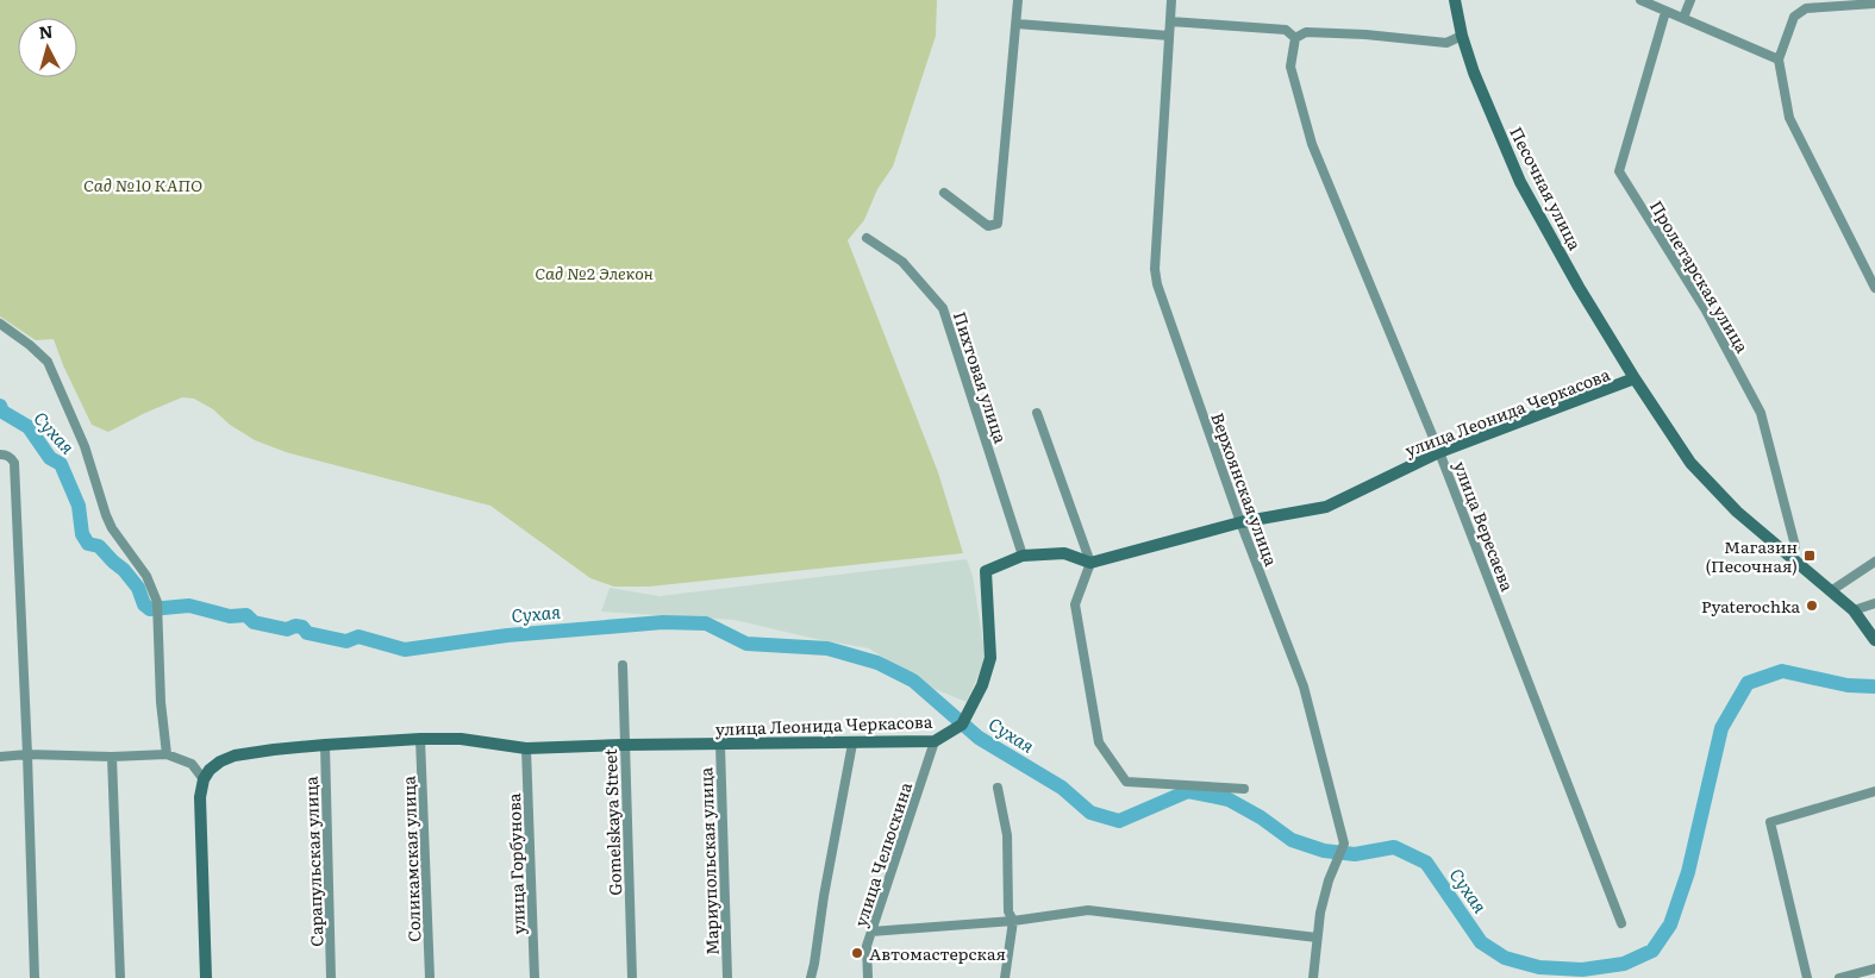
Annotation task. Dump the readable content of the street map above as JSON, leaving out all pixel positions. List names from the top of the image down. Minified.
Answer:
{"streets":{"street":["Песочная улица","Пролетарская улица","Пихтовая улица","улица Леонида Черкасова","Верхоянская улица","улица Вересаева","Gomelskaya Street","улица Челюскина","Соликамская улица","Сарапульская улица","Мариупольская улица","улица Горбунова"]},"crossings":[["Песочная улица","Пролетарская улица"],["Песочная улица","улица Леонида Черкасова"],["Пихтовая улица","улица Леонида Черкасова"],["улица Леонида Черкасова","Верхоянская улица"],["улица Леонида Черкасова","улица Вересаева"],["улица Леонида Черкасова","Gomelskaya Street"],["улица Леонида Черкасова","улица Челюскина"],["улица Леонида Черкасова","Соликамская улица"],["улица Леонида Черкасова","Сарапульская улица"],["улица Леонида Черкасова","Мариупольская улица"],["улица Леонида Черкасова","улица Горбунова"]],"water":["Сухая"],"parks":["Сад №10 КАПО","Сад №2 Элекон"],"places":{"transit":["Магазин (Песочная)"],"other":["Pyaterochka","Автомастерская"]},"north":"top"}
